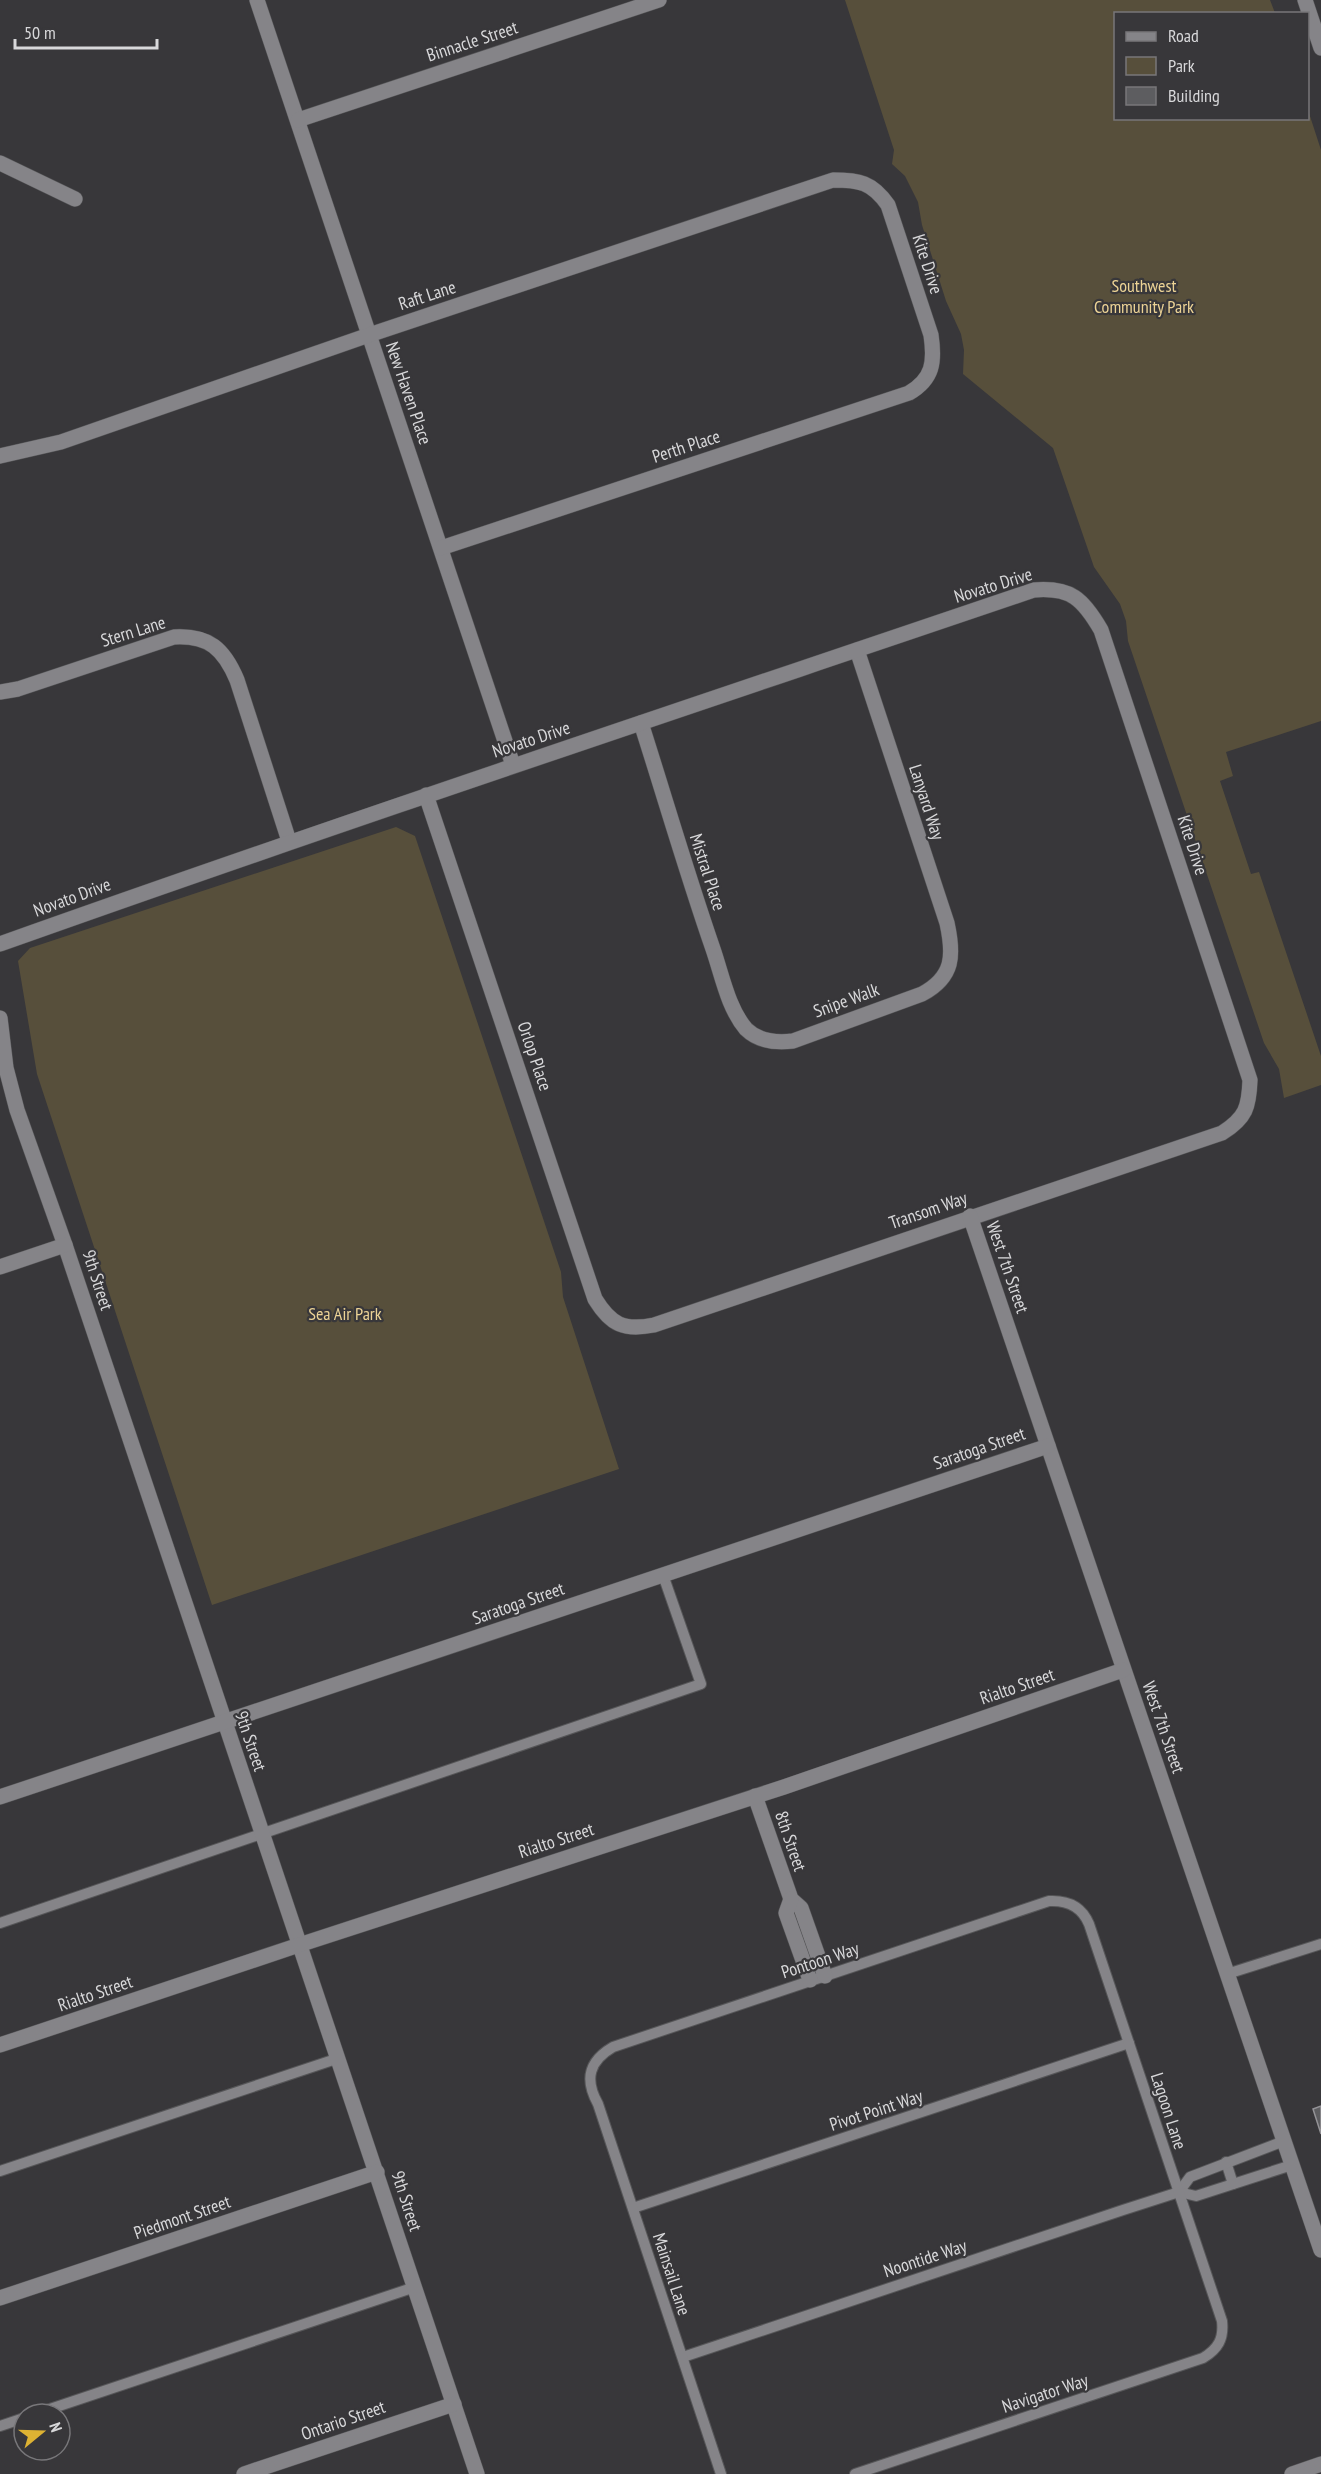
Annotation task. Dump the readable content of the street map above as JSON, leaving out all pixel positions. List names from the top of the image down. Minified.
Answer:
{"streets":{"street":["Binnacle Street","Kite Drive","Raft Lane","New Haven Place","Perth Place","Novato Drive","Stern Lane","Lanyard Way","Mistral Place","Snipe Walk","Orlop Place","Transom Way","West 7th Street","9th Street","Saratoga Street","Rialto Street","8th Street","Piedmont Street","Ontario Street"],"lane":["Pontoon Way","Pivot Point Way","Lagoon Lane","Noontide Way","Mainsail Lane","Navigator Way"]},"crossings":[["Binnacle Street","New Haven Place"],["Kite Drive","Raft Lane"],["Kite Drive","Perth Place"],["Kite Drive","Novato Drive"],["Kite Drive","Transom Way"],["Raft Lane","New Haven Place"],["New Haven Place","Perth Place"],["New Haven Place","Novato Drive"],["Novato Drive","Stern Lane"],["Novato Drive","Lanyard Way"],["Novato Drive","Mistral Place"],["Novato Drive","Orlop Place"],["Lanyard Way","Snipe Walk"],["Mistral Place","Snipe Walk"],["Orlop Place","Transom Way"],["Transom Way","West 7th Street"],["West 7th Street","Saratoga Street"],["West 7th Street","Rialto Street"],["West 7th Street","Noontide Way"],["9th Street","Saratoga Street"],["9th Street","Rialto Street"],["9th Street","Piedmont Street"],["9th Street","Ontario Street"],["Rialto Street","8th Street"],["8th Street","Pontoon Way"],["Pontoon Way","Lagoon Lane"],["Pontoon Way","Mainsail Lane"],["Pivot Point Way","Lagoon Lane"],["Pivot Point Way","Mainsail Lane"],["Lagoon Lane","Noontide Way"],["Lagoon Lane","Navigator Way"],["Noontide Way","Mainsail Lane"]],"parks":["Southwest Community Park","Sea Air Park"],"legend":["Road","Park","Building"],"scale_bar":"50 m","north":"right"}
